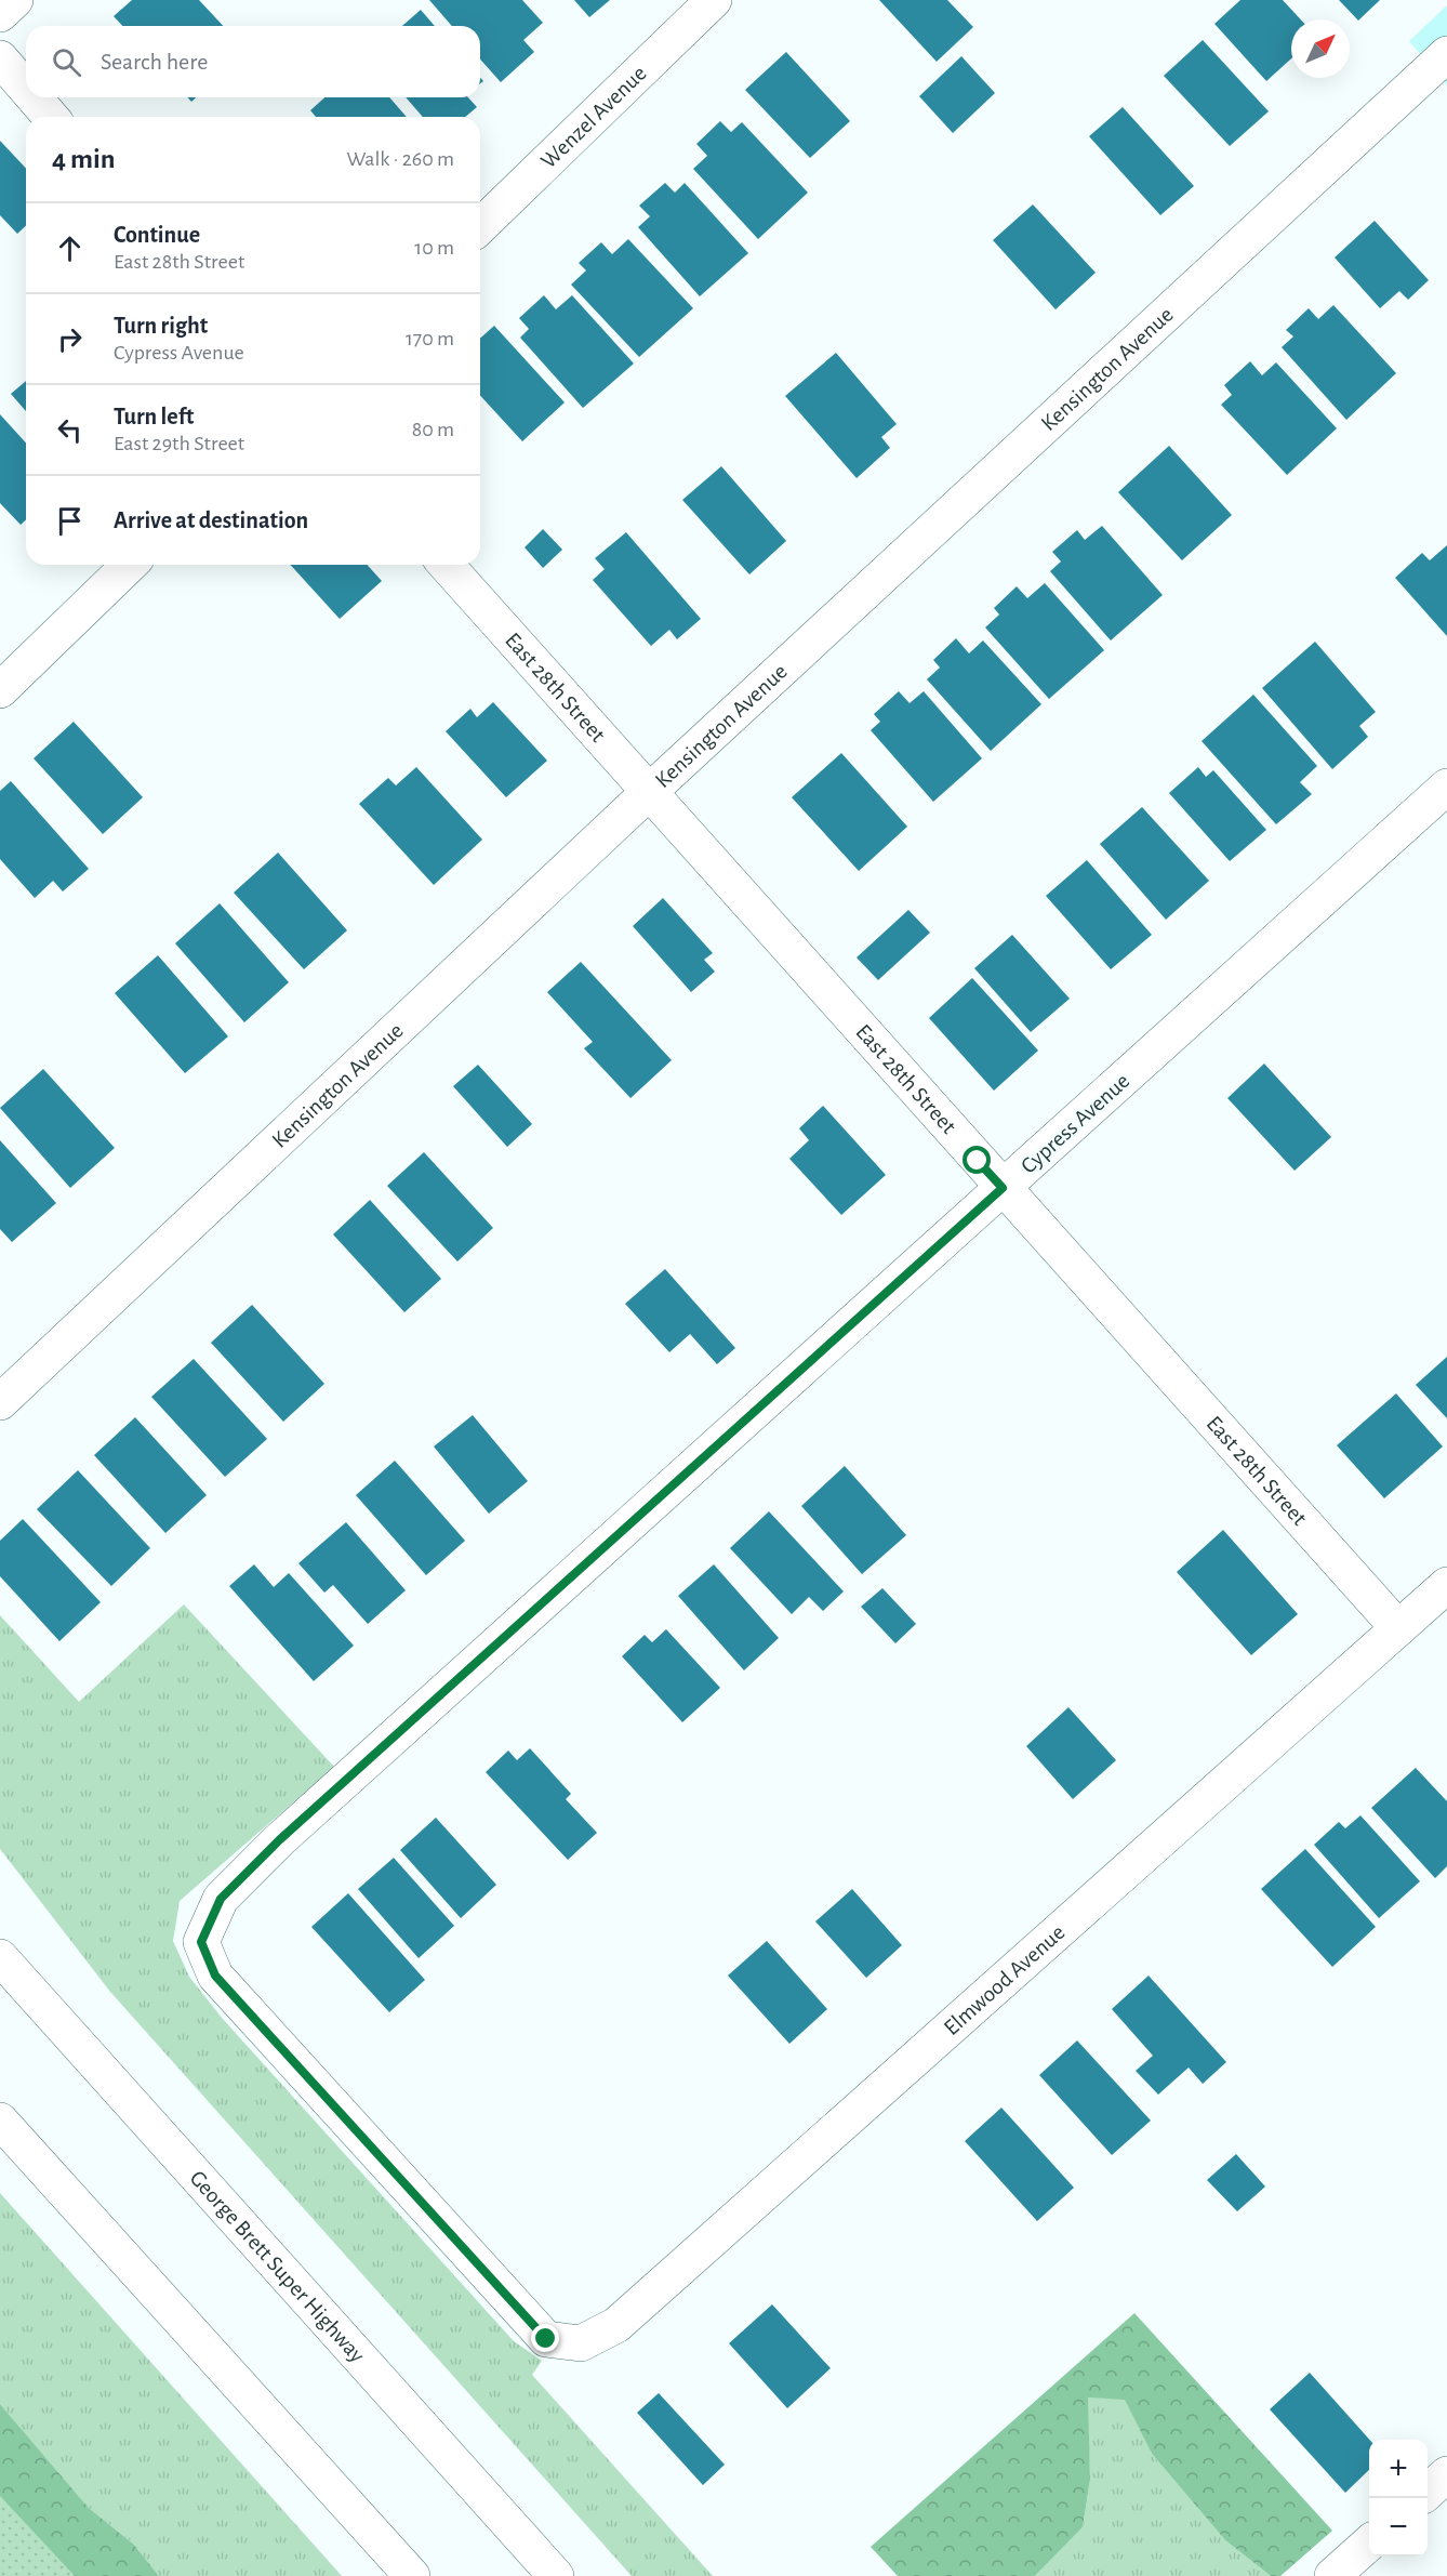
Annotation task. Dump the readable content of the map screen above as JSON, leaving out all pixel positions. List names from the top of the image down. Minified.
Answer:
{"streets":{"main road":["Wenzel Avenue","Kensington Avenue","East 28th Street","Cypress Avenue","Elmwood Avenue","George Brett Super Highway"]},"crossings":[["Kensington Avenue","East 28th Street"],["East 28th Street","Cypress Avenue"],["East 28th Street","Elmwood Avenue"],["Cypress Avenue","Elmwood Avenue"]],"north":"top right","page":{"search":"Search here","heading":["4 min","Walk · 260 m"],"list":[["Continue","East 28th Street","10 m"],["Turn right","Cypress Avenue","170 m"],["Turn left","East 29th Street","80 m"],"Arrive at destination"],"map_buttons":["+","−"]}}
